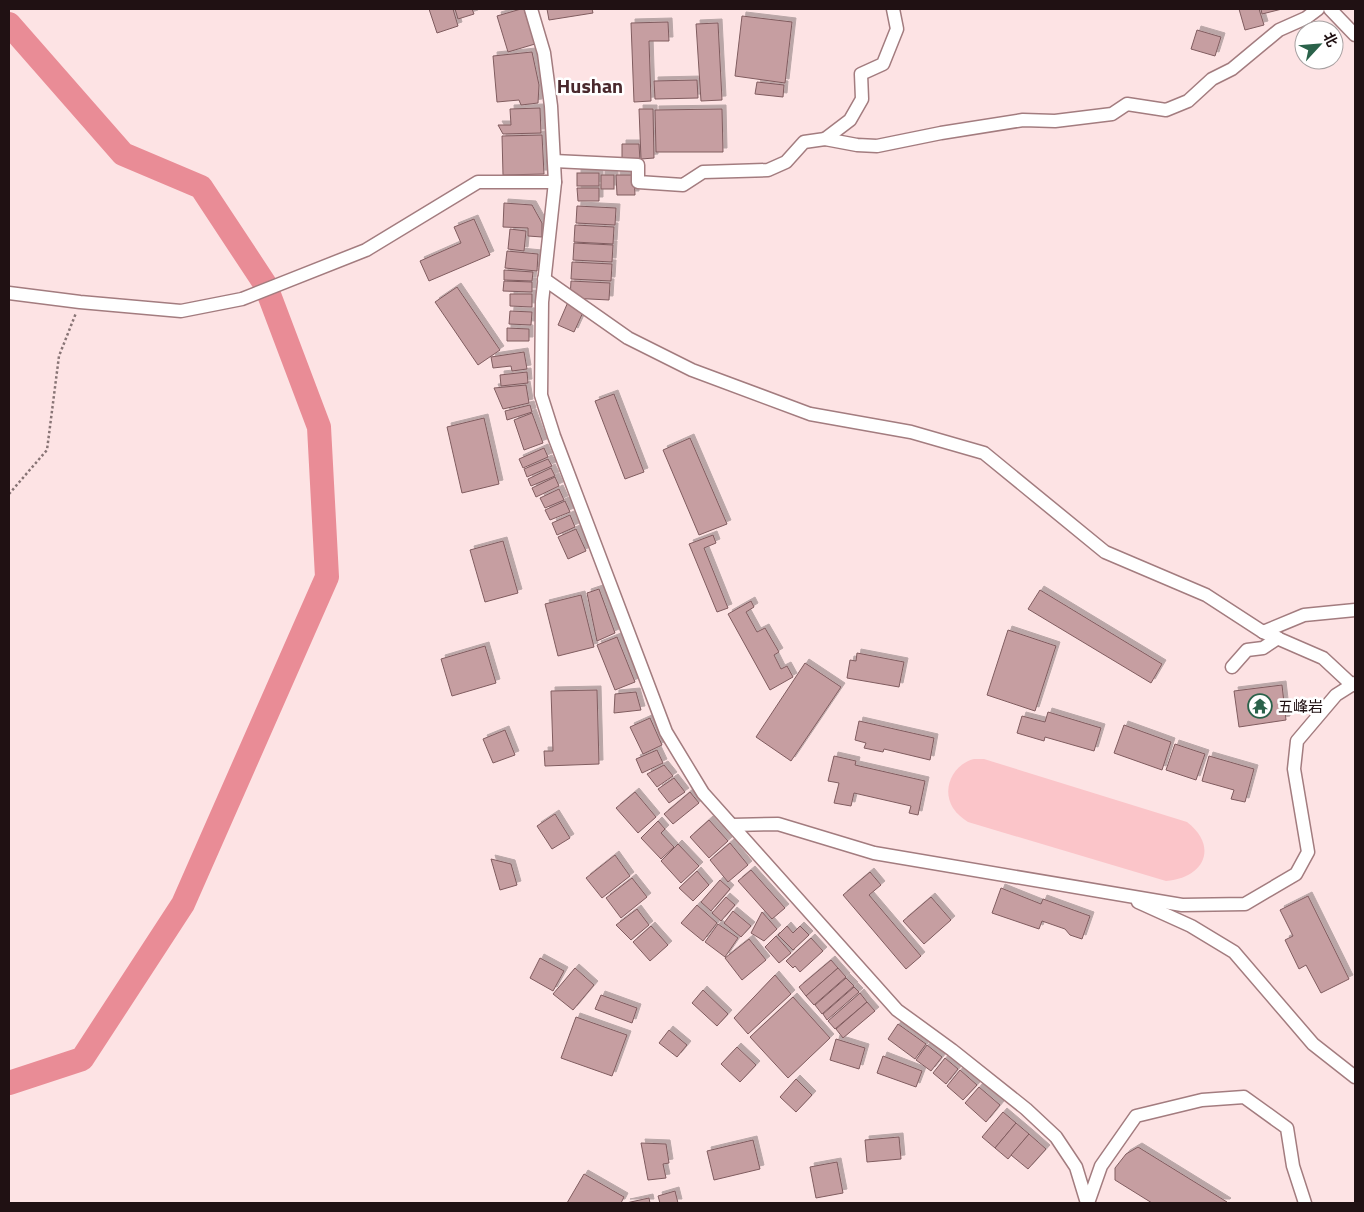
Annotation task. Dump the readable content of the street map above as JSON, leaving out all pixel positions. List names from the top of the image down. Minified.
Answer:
{"districts":["Hushan"],"places":{"temple":["五峰岩"]},"north":"top right"}
